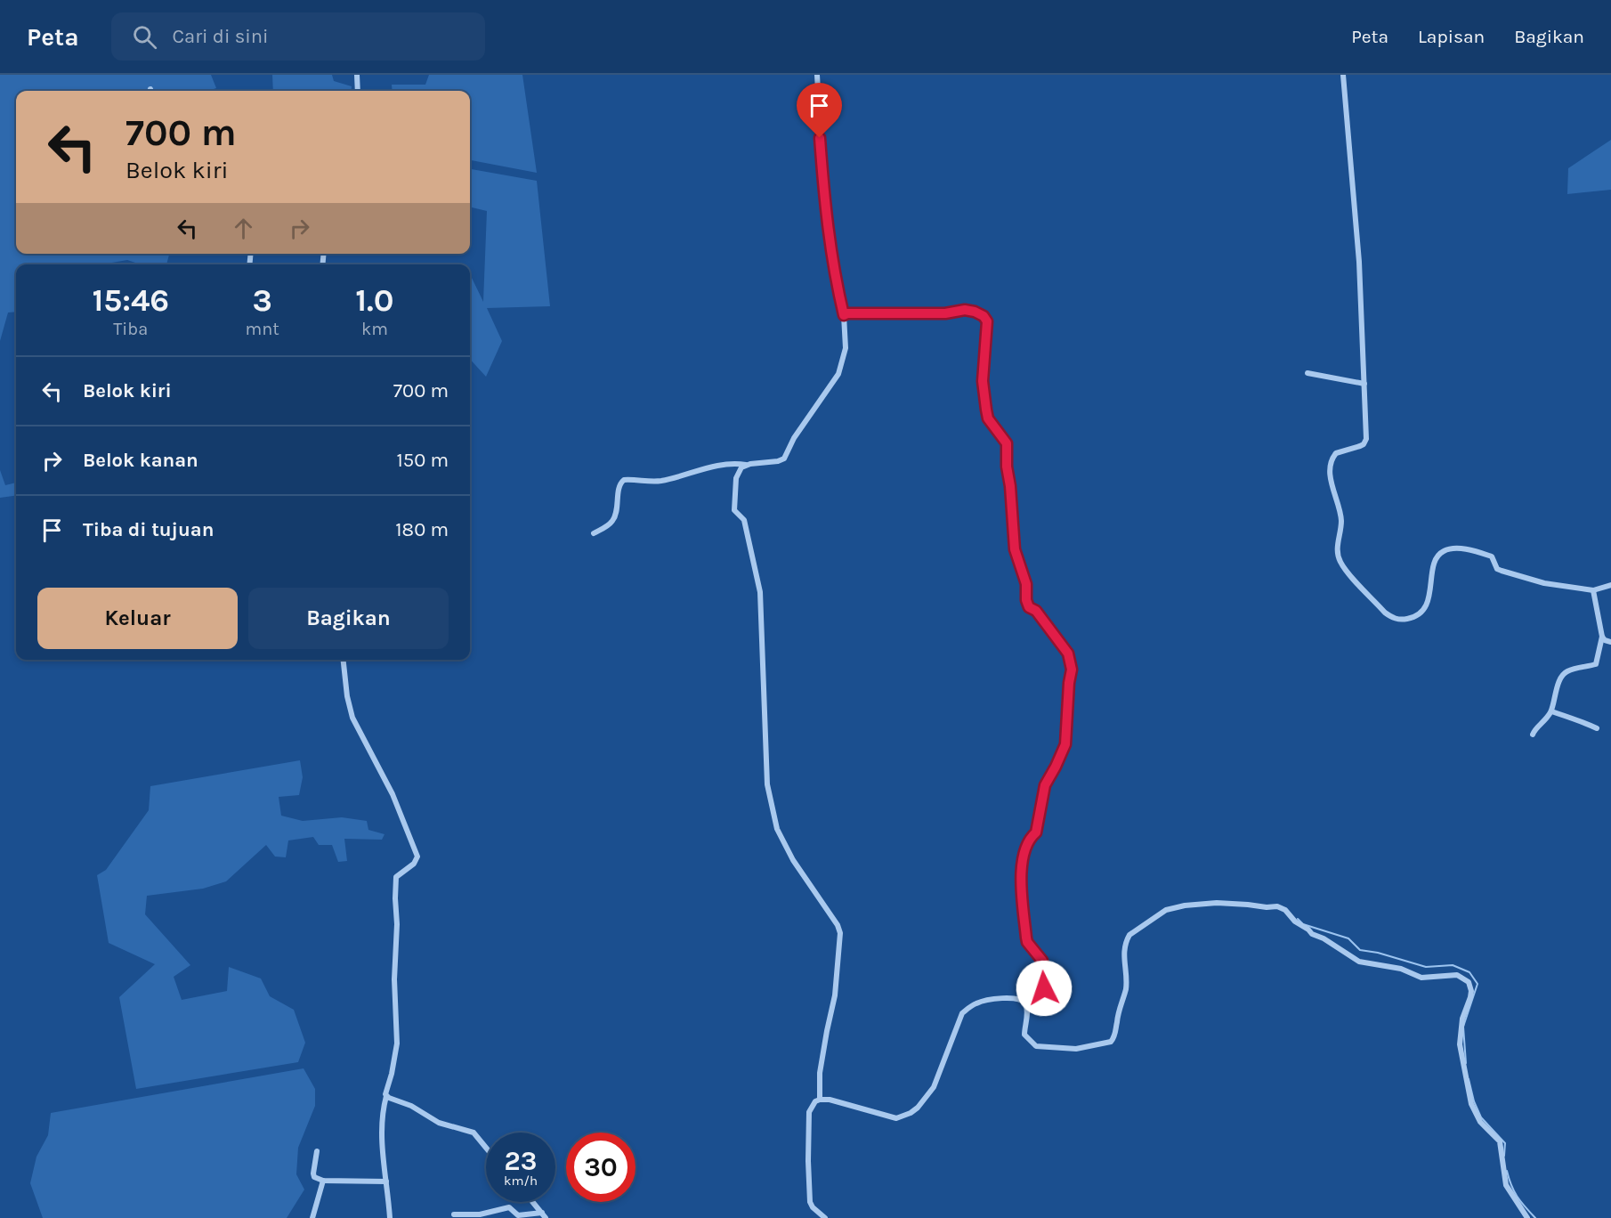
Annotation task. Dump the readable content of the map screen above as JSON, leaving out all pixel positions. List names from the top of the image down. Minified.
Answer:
{"page":{"header":"Peta","search":"Cari di sini","nav":["Peta","Lapisan","Bagikan"],"turn":["700 m","Belok kiri"],"eta":["15:46","Tiba","3","mnt","1.0","km"],"list":[{"name":"Belok kiri","value":"700 m"},{"name":"Belok kanan","value":"150 m"},{"name":"Tiba di tujuan","value":"180 m"}],"buttons":["Keluar","Bagikan"],"speed":"23 km/h","limit":"30"}}
